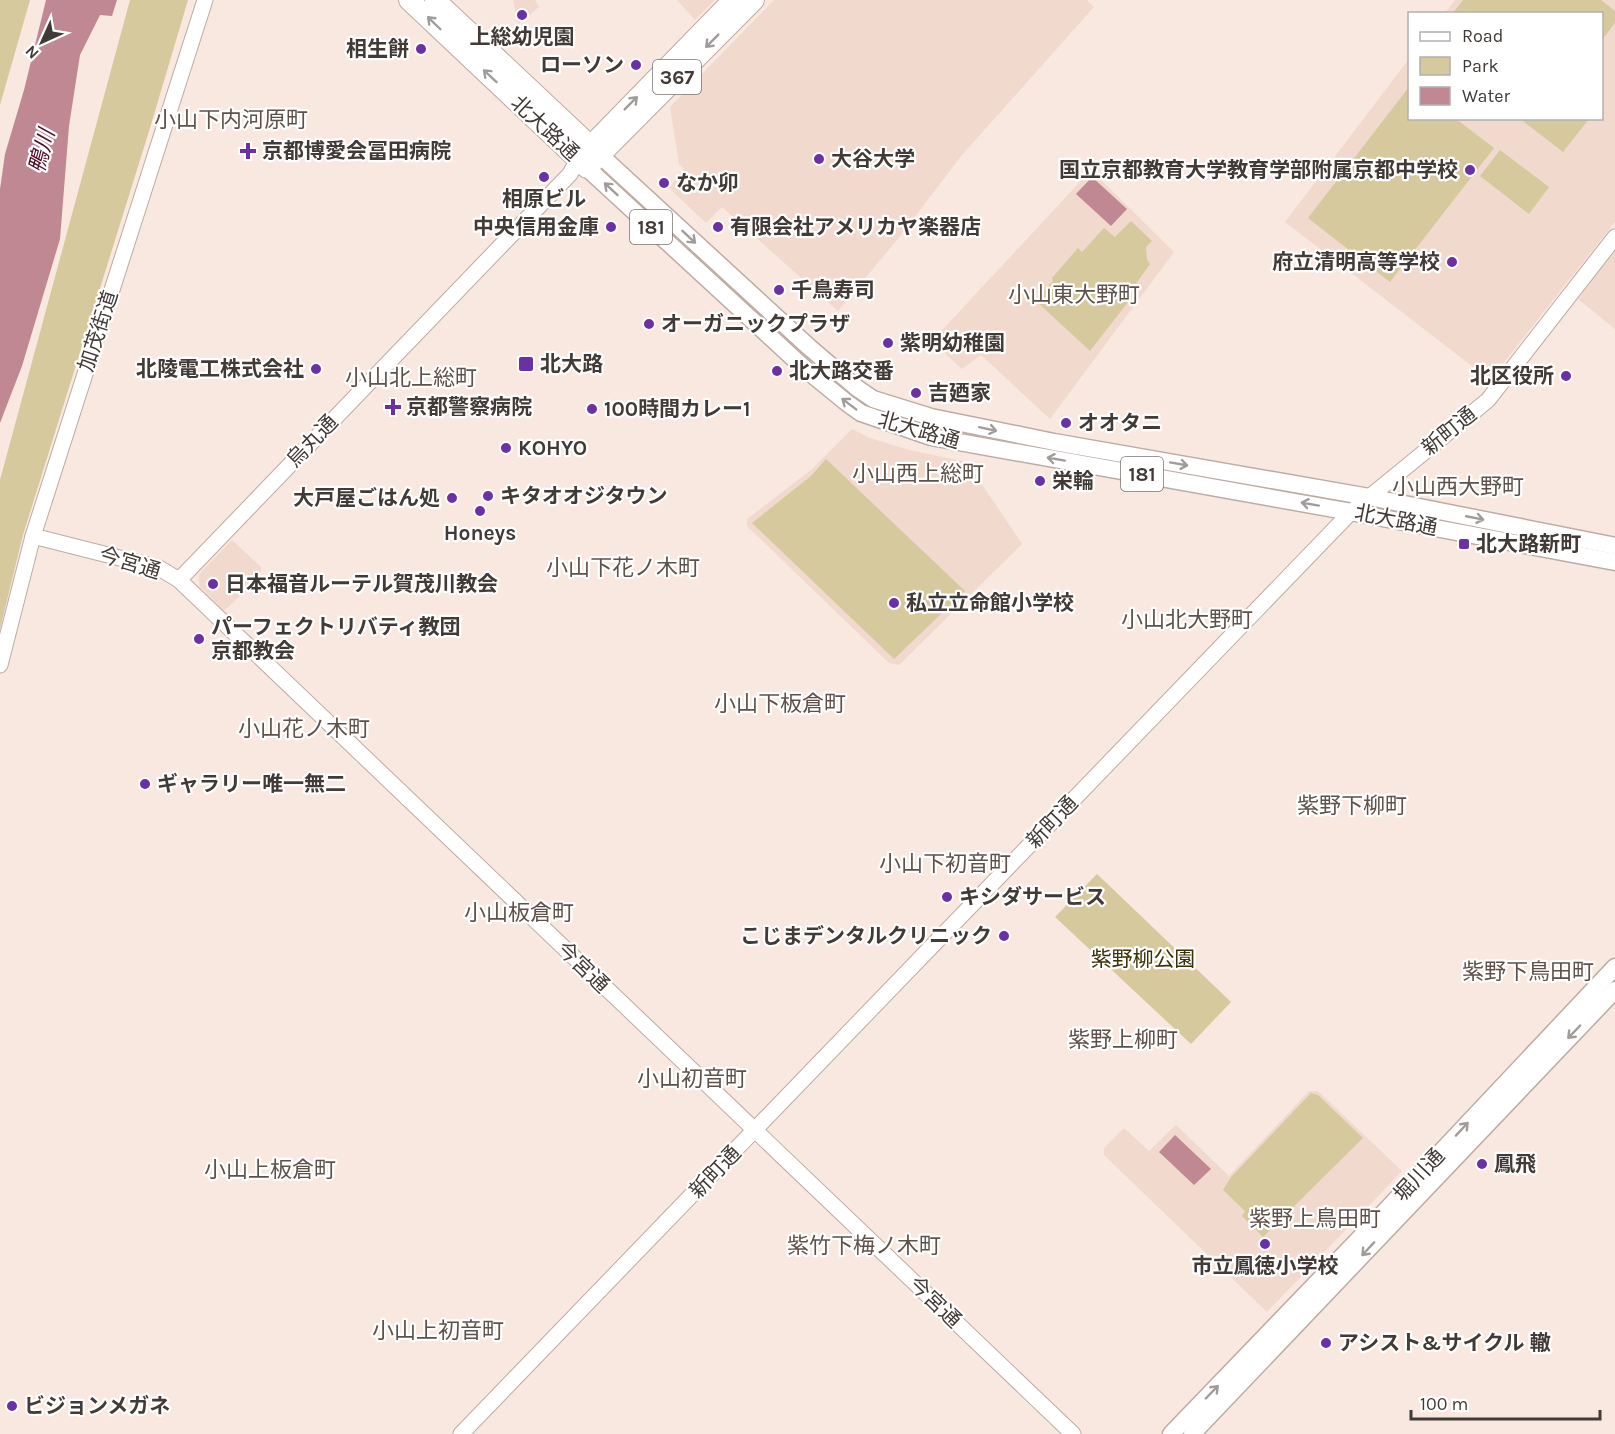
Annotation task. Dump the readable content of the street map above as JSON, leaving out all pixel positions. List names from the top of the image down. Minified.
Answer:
{"streets":{"highway":["367","北大路通","烏丸通"],"main road":["181","堀川通"],"street":["加茂街道","新町通","今宮通"]},"crossings":[["北大路通","新町通"],["北大路通","烏丸通"],["加茂街道","今宮通"],["新町通","今宮通"],["烏丸通","今宮通"]],"districts":["小山下内河原町","小山東大野町","小山北上総町","小山西上総町","小山西大野町","小山下花ノ木町","小山北大野町","小山下板倉町","小山花ノ木町","紫野下柳町","小山下初音町","小山板倉町","紫野下鳥田町","紫野上柳町","小山初音町","小山上板倉町","紫野上鳥田町","紫竹下梅ノ木町","小山上初音町"],"water":["鴨川"],"parks":["紫野柳公園"],"places":{"other":["上総幼児園","相生餅","ローソン","大谷大学","国立京都教育大学教育学部附属京都中学校","相原ビル","なか卯","中央信用金庫","有限会社アメリカヤ楽器店","府立清明高等学校","千鳥寿司","オーガニックプラザ","紫明幼稚園","北陵電工株式会社","北大路交番","北区役所","吉廼家","100時間カレー1","オオタニ","KOHYO","栄輪","キタオオジタウン","大戸屋ごはん処","Honeys","日本福音ルーテル賀茂川教会","私立立命館小学校","パーフェクトリバティ教団 京都教会","ギャラリー唯一無二","キシダサービス","こじまデンタルクリニック","鳳飛","市立鳳徳小学校","アシスト&サイクル 轍","ビジョンメガネ"],"health":["京都博愛会冨田病院","京都警察病院"],"transit":["北大路","北大路新町"]},"legend":["Road","Park","Water"],"scale_bar":"100 m","north":"bottom left"}
